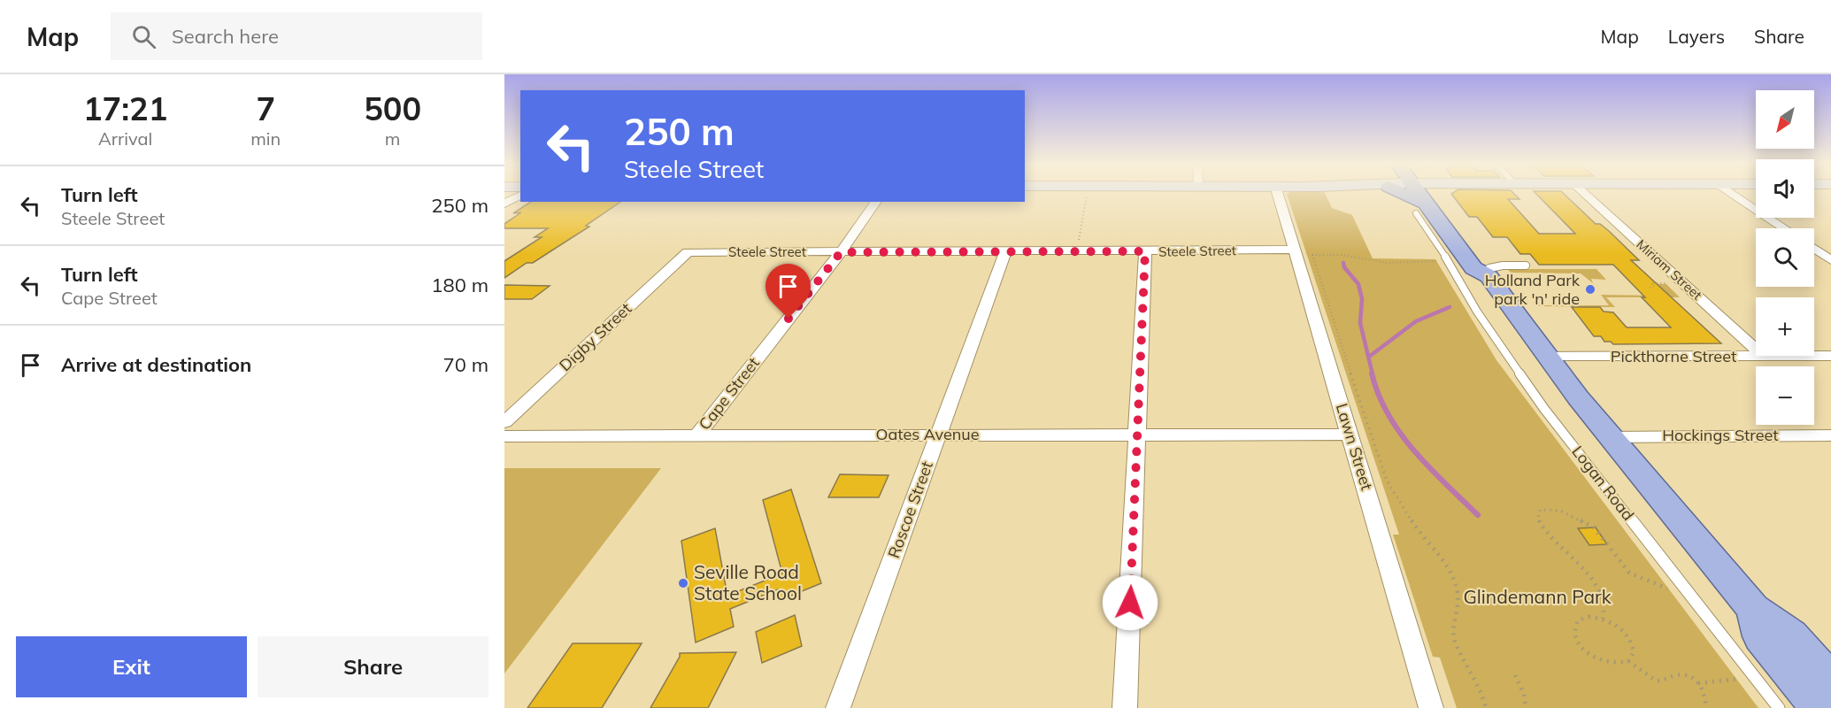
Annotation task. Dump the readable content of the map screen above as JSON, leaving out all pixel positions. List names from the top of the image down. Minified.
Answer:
{"streets":{"main road":["Logan Road"],"street":["Steele Street","Miriam Street","Digby Street","Pickthorne Street","Cape Street","Oates Avenue","Hockings Street","Lawn Street","Roscoe Street"]},"crossings":[["Steele Street","Digby Street"],["Steele Street","Cape Street"],["Steele Street","Lawn Street"],["Steele Street","Roscoe Street"],["Miriam Street","Pickthorne Street"],["Pickthorne Street","Logan Road"],["Cape Street","Oates Avenue"],["Oates Avenue","Lawn Street"],["Oates Avenue","Roscoe Street"],["Hockings Street","Logan Road"]],"parks":["Glindemann Park"],"places":["Holland Park park 'n' ride","Seville Road State School"],"north":"bottom left","page":{"header":"Map","search":"Search here","nav":["Map","Layers","Share"],"eta":["17:21","Arrival","7","min","500","m"],"map_buttons":["+","−"],"turn":["250 m","Steele Street"],"list":[{"name":"Turn left","note":"Steele Street","value":"250 m"},{"name":"Turn left","note":"Cape Street","value":"180 m"},{"name":"Arrive at destination","value":"70 m"}],"buttons":["Exit","Share"]}}
